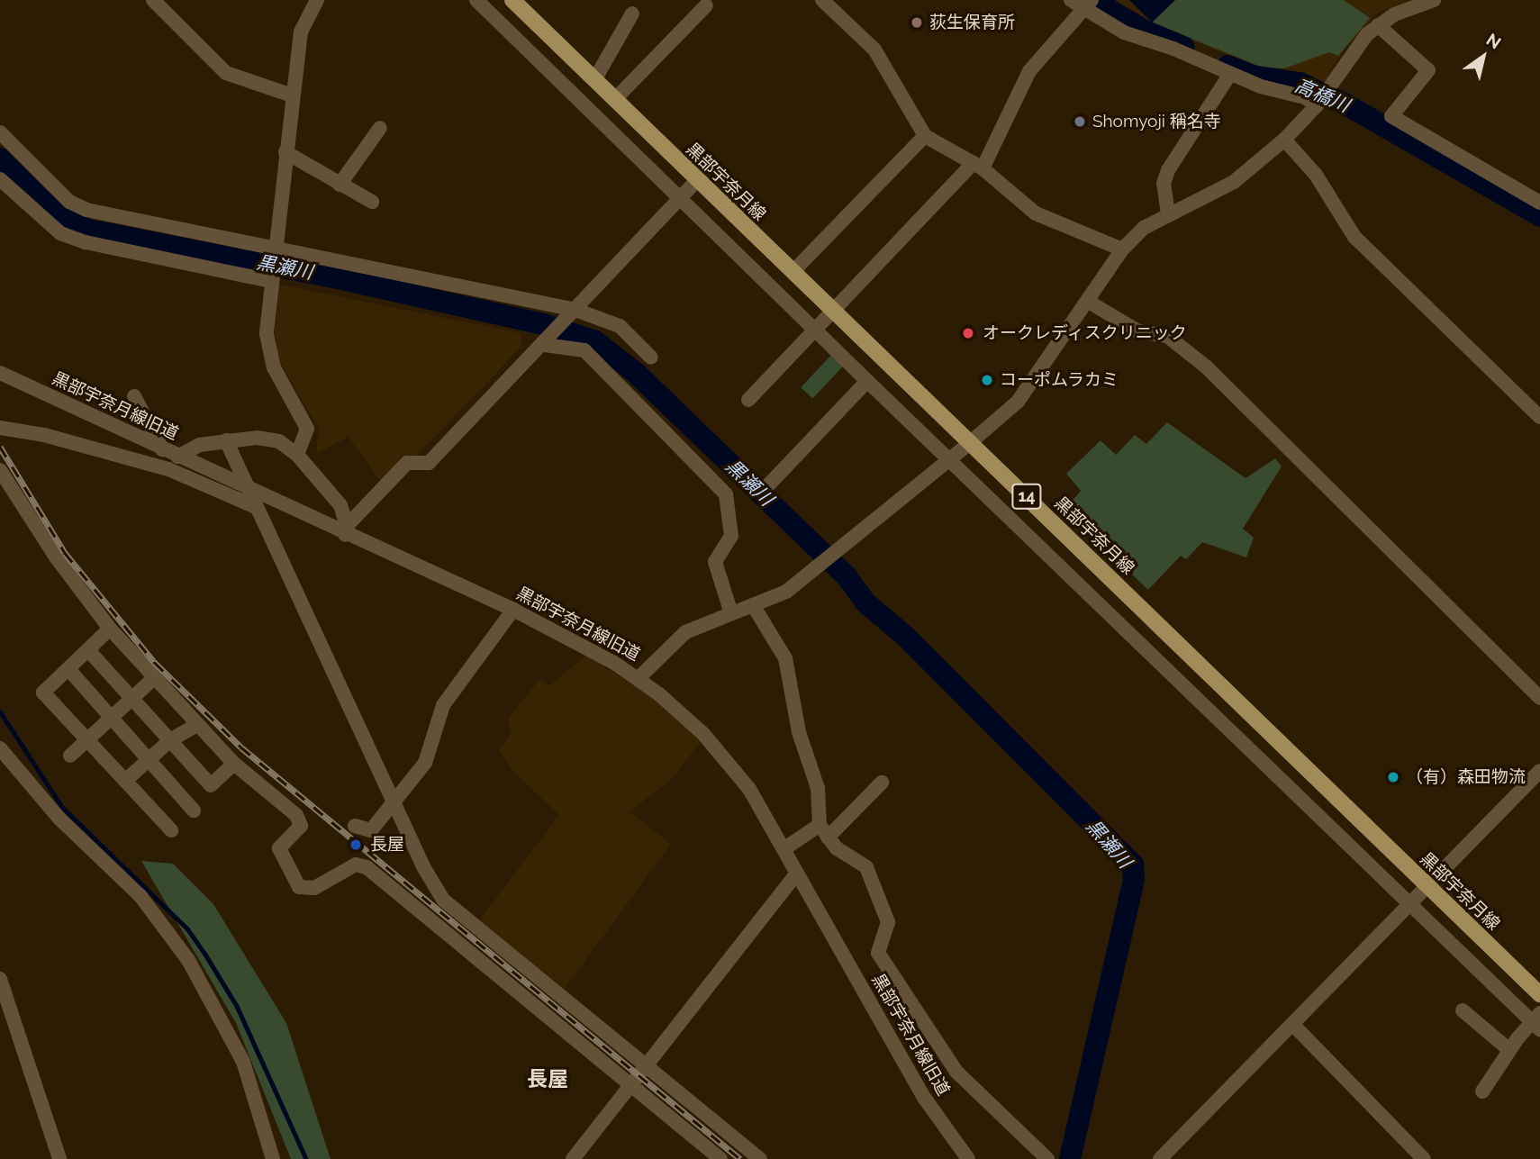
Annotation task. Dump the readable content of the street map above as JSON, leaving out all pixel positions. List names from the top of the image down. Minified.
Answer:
{"streets":{"main road":["黒部宇奈月線","14"],"street":["黒部宇奈月線旧道"]},"districts":["長屋"],"water":["高橋川","黒瀬川"],"places":["荻生保育所","Shomyoji 稱名寺","オークレディスクリニック","コーポムラカミ","（有）森田物流","長屋"],"north":"top right"}
